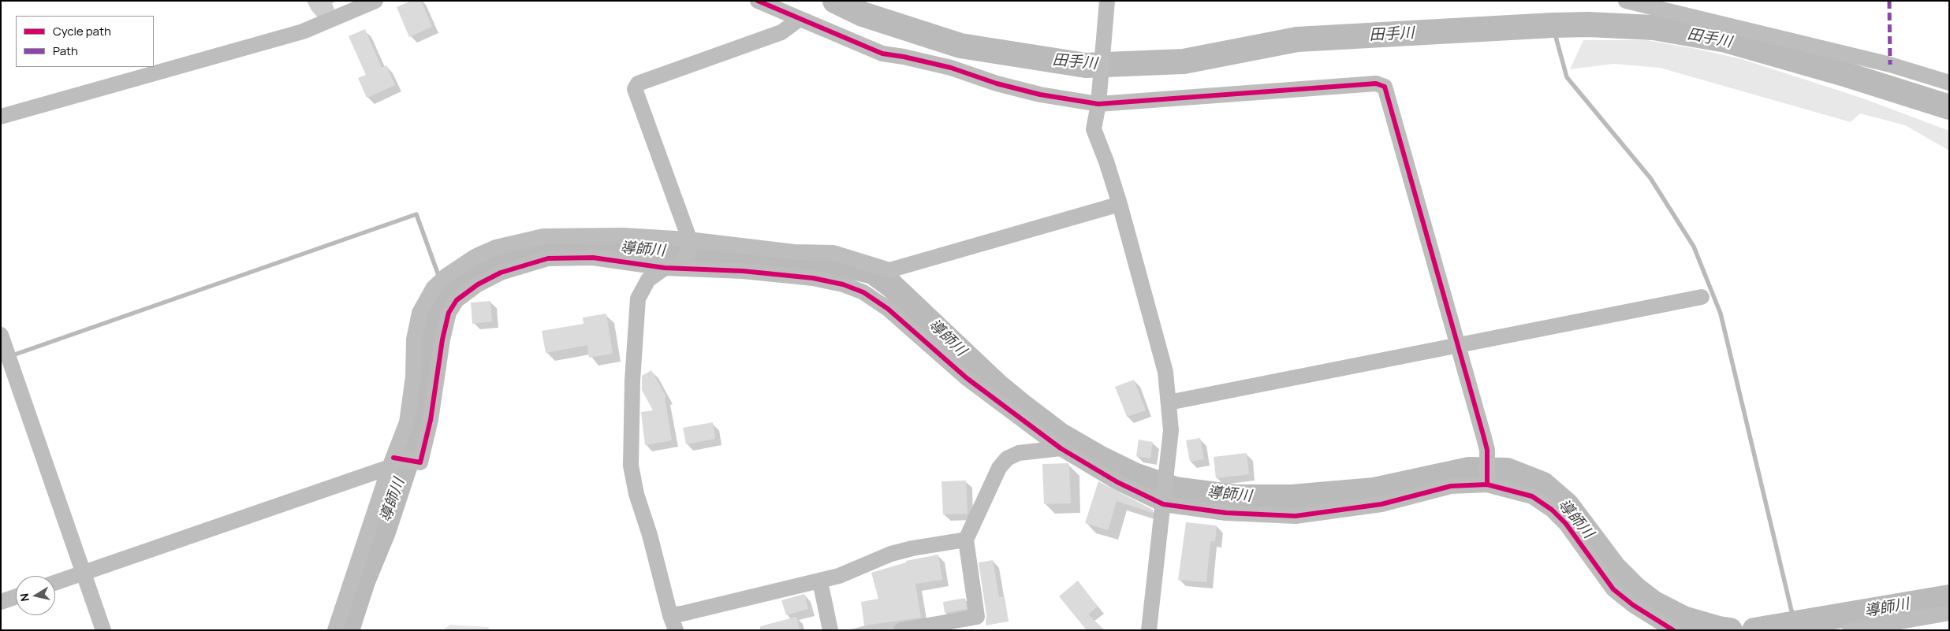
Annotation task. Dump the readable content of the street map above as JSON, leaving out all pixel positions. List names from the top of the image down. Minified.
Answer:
{"water":["田手川","導師川"],"legend":["Cycle path","Path"],"north":"left"}
